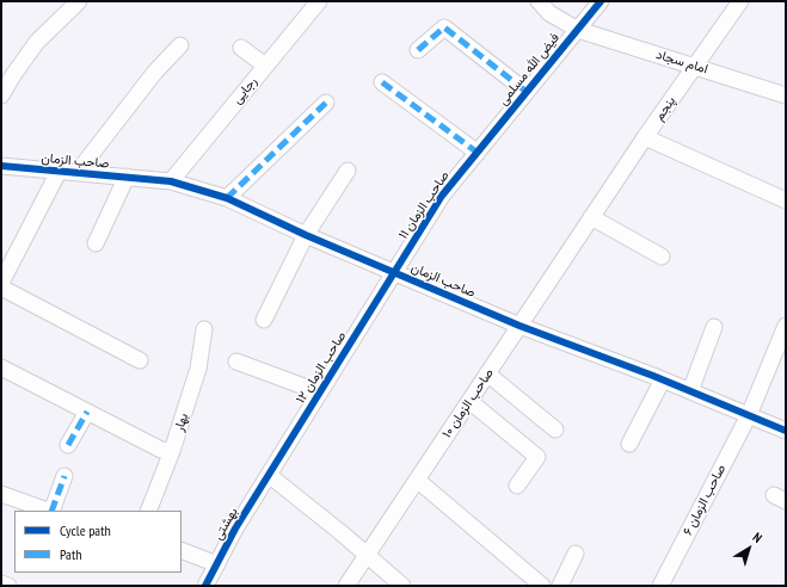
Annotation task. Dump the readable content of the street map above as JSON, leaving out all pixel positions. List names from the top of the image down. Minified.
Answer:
{"streets":{"street":["امام سجاد","فیض الله مسلمی","رجایی","پنجم","صاحب الزمان","صاحب الزمان ۱۱","صاحب الزمان ۱۲","صاحب الزمان ۱۰","بهار","صاحب الزمان ۶","بهشتی"]},"crossings":[["امام سجاد","فیض الله مسلمی"],["امام سجاد","پنجم"],["فیض الله مسلمی","صاحب الزمان ۱۱"],["رجایی","صاحب الزمان"],["پنجم","صاحب الزمان ۱۰"],["صاحب الزمان","صاحب الزمان ۱۱"],["صاحب الزمان","صاحب الزمان ۱۲"],["صاحب الزمان","صاحب الزمان ۱۰"],["صاحب الزمان","صاحب الزمان ۶"],["صاحب الزمان ۱۱","صاحب الزمان ۱۲"],["صاحب الزمان ۱۲","بهشتی"]],"legend":["Cycle path","Path"],"north":"top right"}
